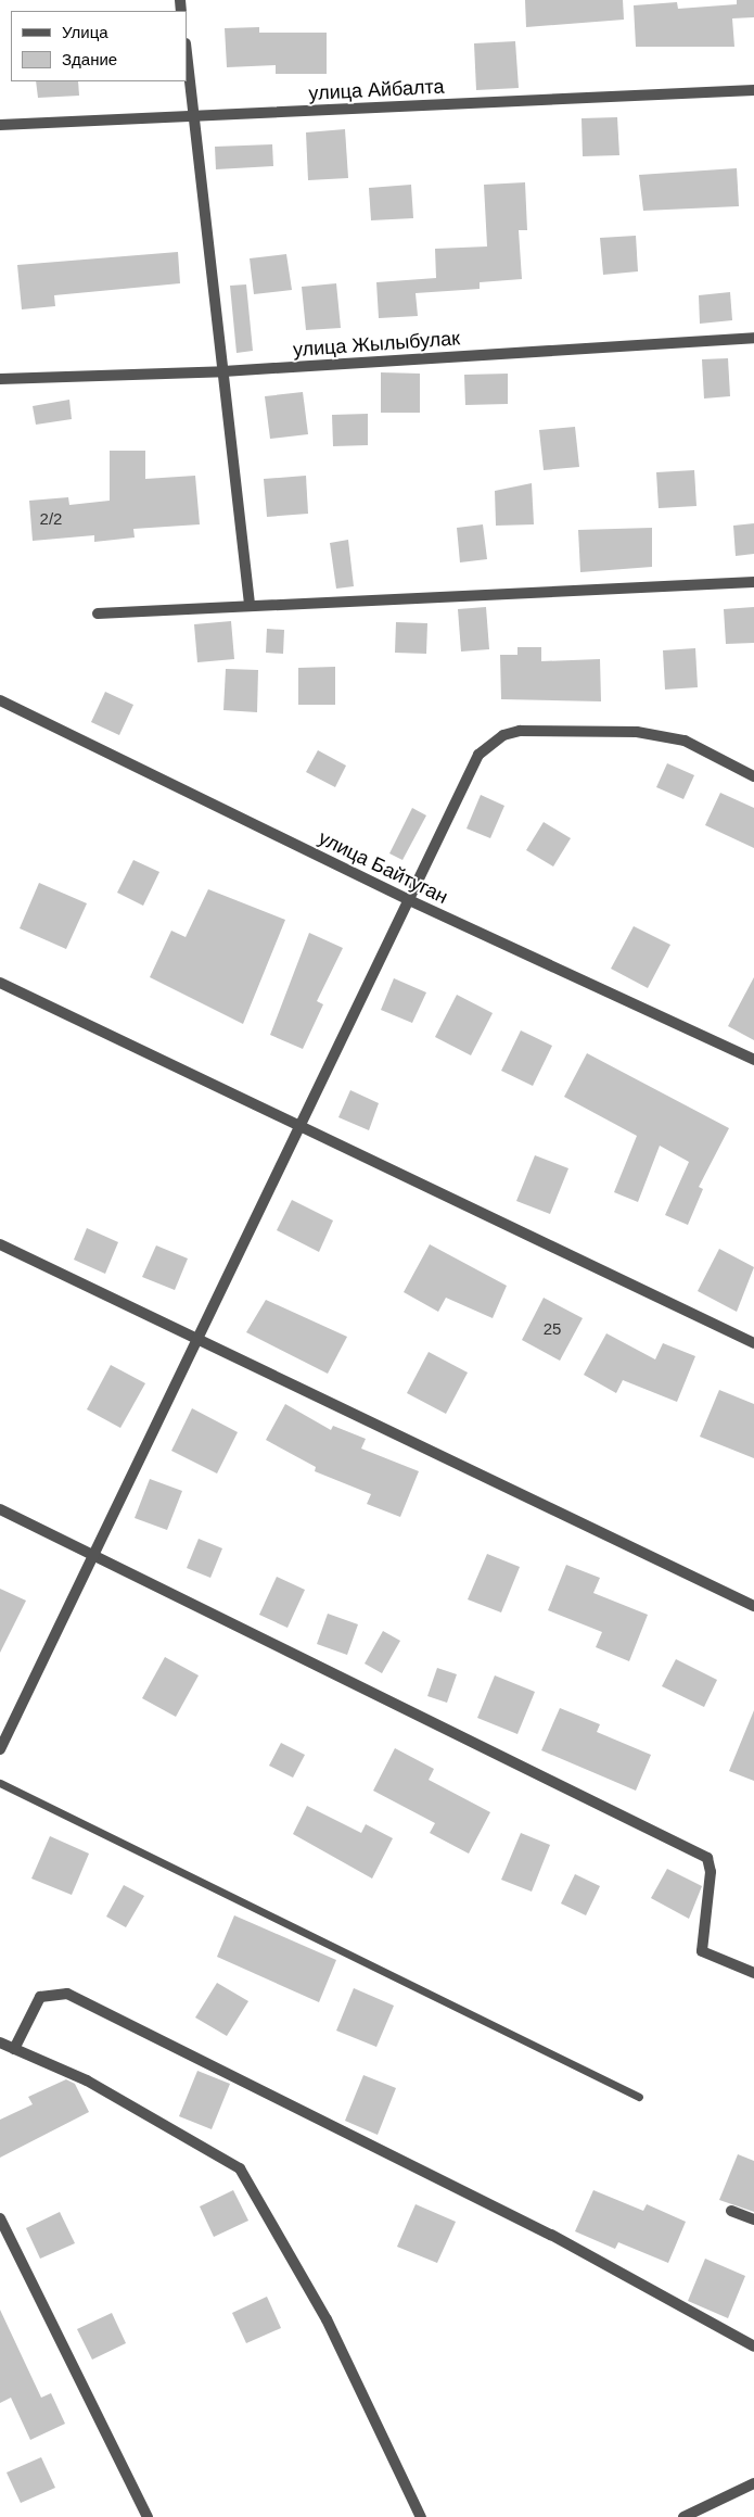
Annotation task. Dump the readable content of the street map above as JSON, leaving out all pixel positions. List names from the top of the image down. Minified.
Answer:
{"streets":{"street":["улица Айбалта","улица Жылыбулак","улица Байтуган"]},"house_numbers":["2/2","25"],"legend":["Улица","Здание"]}
